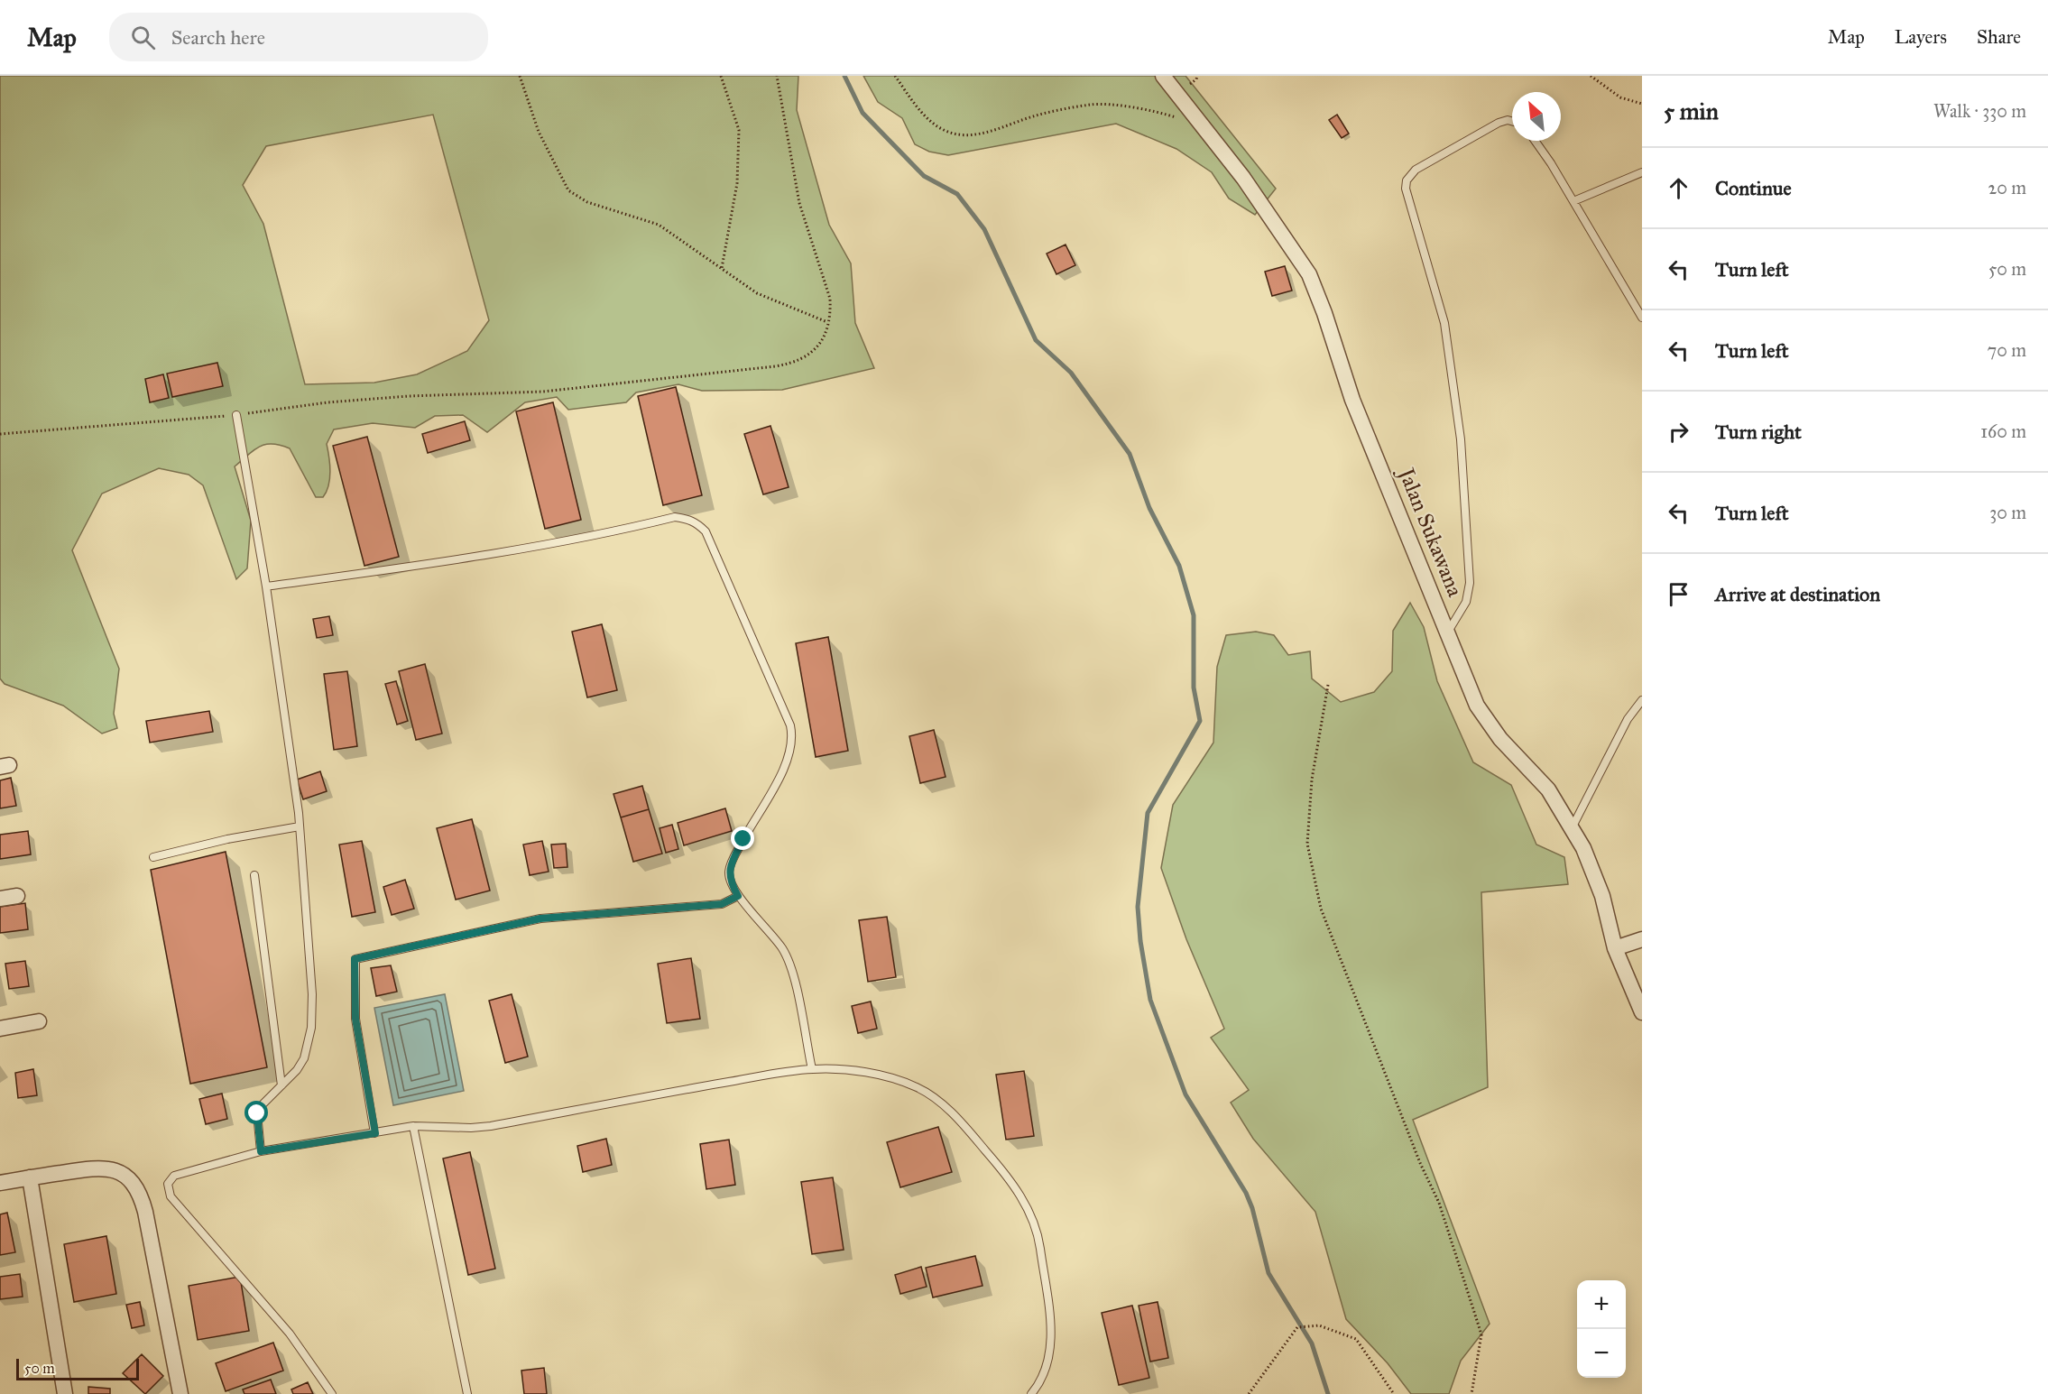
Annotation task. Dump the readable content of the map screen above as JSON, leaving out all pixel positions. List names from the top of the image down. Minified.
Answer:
{"streets":{"street":["Jalan Sukawana"]},"scale_bar":"50 m","north":"top left","page":{"header":"Map","search":"Search here","nav":["Map","Layers","Share"],"heading":["5 min","Walk · 330 m"],"list":[["Continue","20 m"],["Turn left","50 m"],["Turn left","70 m"],["Turn right","160 m"],["Turn left","30 m"],"Arrive at destination"],"map_buttons":["+","−"],"scale":"50 m"}}
